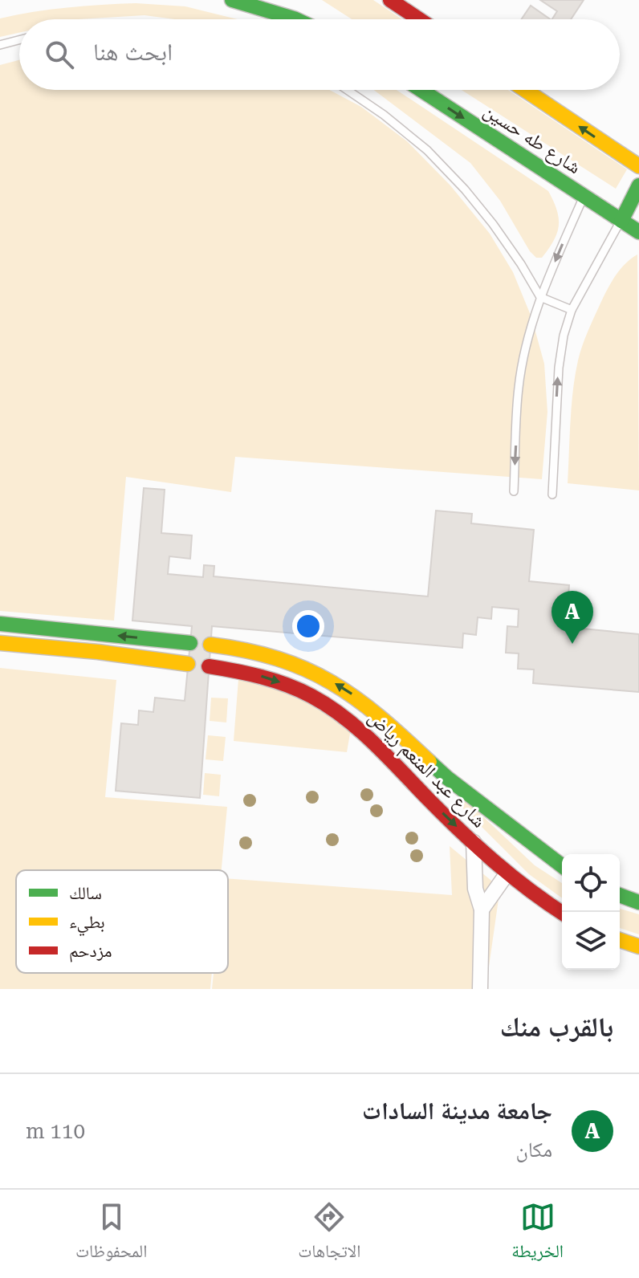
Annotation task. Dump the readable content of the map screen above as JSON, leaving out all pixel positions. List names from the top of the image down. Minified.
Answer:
{"streets":{"street":["شارع طه حسين","شارع عبد المنعم رياض"]},"legend":["سالك","بطيء","مزدحم"],"page":{"search":"ابحث هنا","pins":"A","heading":"بالقرب منك","list":[{"mark":"A","name":"جامعة مدينة السادات","note":"مكان","value":"110 m"}],"nav":["الخريطة","الاتجاهات","المحفوظات"]}}
